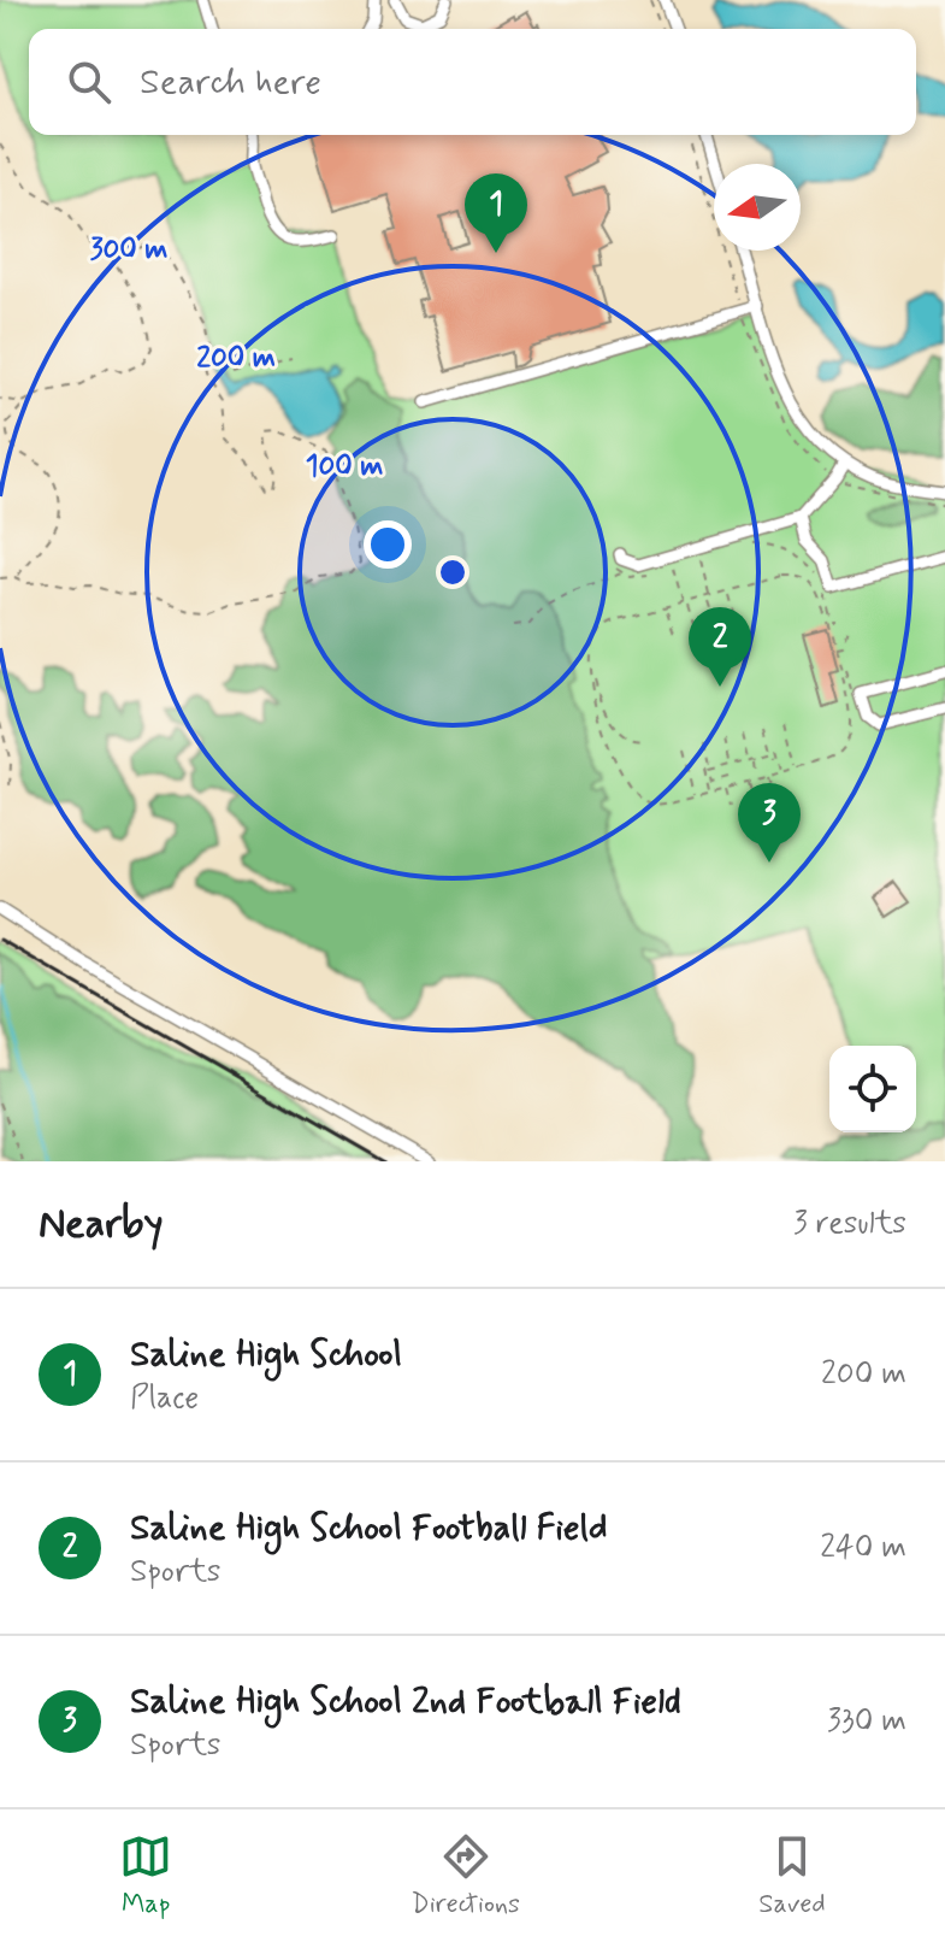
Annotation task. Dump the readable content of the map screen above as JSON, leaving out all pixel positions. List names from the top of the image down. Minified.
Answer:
{"north":"left","page":{"search":"Search here","pins":["1","2","3"],"heading":["Nearby","3 results"],"list":[{"mark":"1","name":"Saline High School","note":"Place","value":"200 m"},{"mark":"2","name":"Saline High School Football Field","note":"Sports","value":"240 m"},{"mark":"3","name":"Saline High School 2nd Football Field","note":"Sports","value":"330 m"}],"nav":["Map","Directions","Saved"]},"rings":["300 m","200 m","100 m"]}
